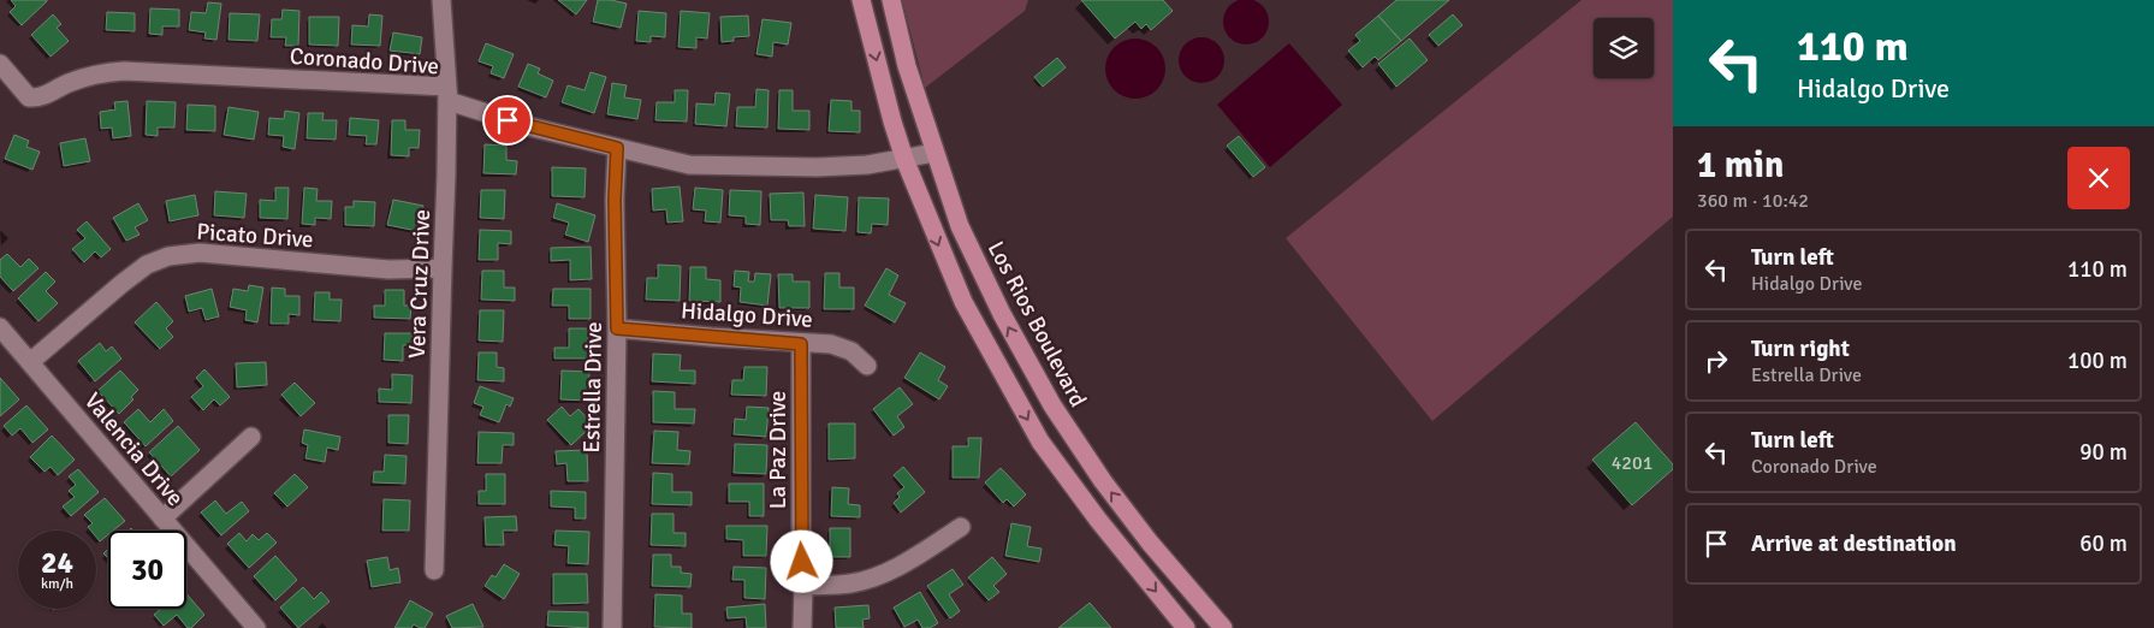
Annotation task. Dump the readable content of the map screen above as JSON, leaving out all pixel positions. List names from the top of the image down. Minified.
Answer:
{"streets":{"main road":["Los Rios Boulevard"],"street":["Coronado Drive","Picato Drive","Vera Cruz Drive","Hidalgo Drive","Estrella Drive","Valencia Drive","La Paz Drive"]},"crossings":[["Coronado Drive","Vera Cruz Drive"],["Coronado Drive","Los Rios Boulevard"],["Coronado Drive","Estrella Drive"],["Picato Drive","Vera Cruz Drive"],["Picato Drive","Valencia Drive"],["Hidalgo Drive","Estrella Drive"],["Hidalgo Drive","La Paz Drive"]],"house_numbers":["4201"],"page":{"turn":["110 m","Hidalgo Drive"],"heading":["1 min","360 m · 10:42"],"list":[{"name":"Turn left","note":"Hidalgo Drive","value":"110 m"},{"name":"Turn right","note":"Estrella Drive","value":"100 m"},{"name":"Turn left","note":"Coronado Drive","value":"90 m"},{"name":"Arrive at destination","value":"60 m"}],"speed":"24 km/h","limit":"30"}}
